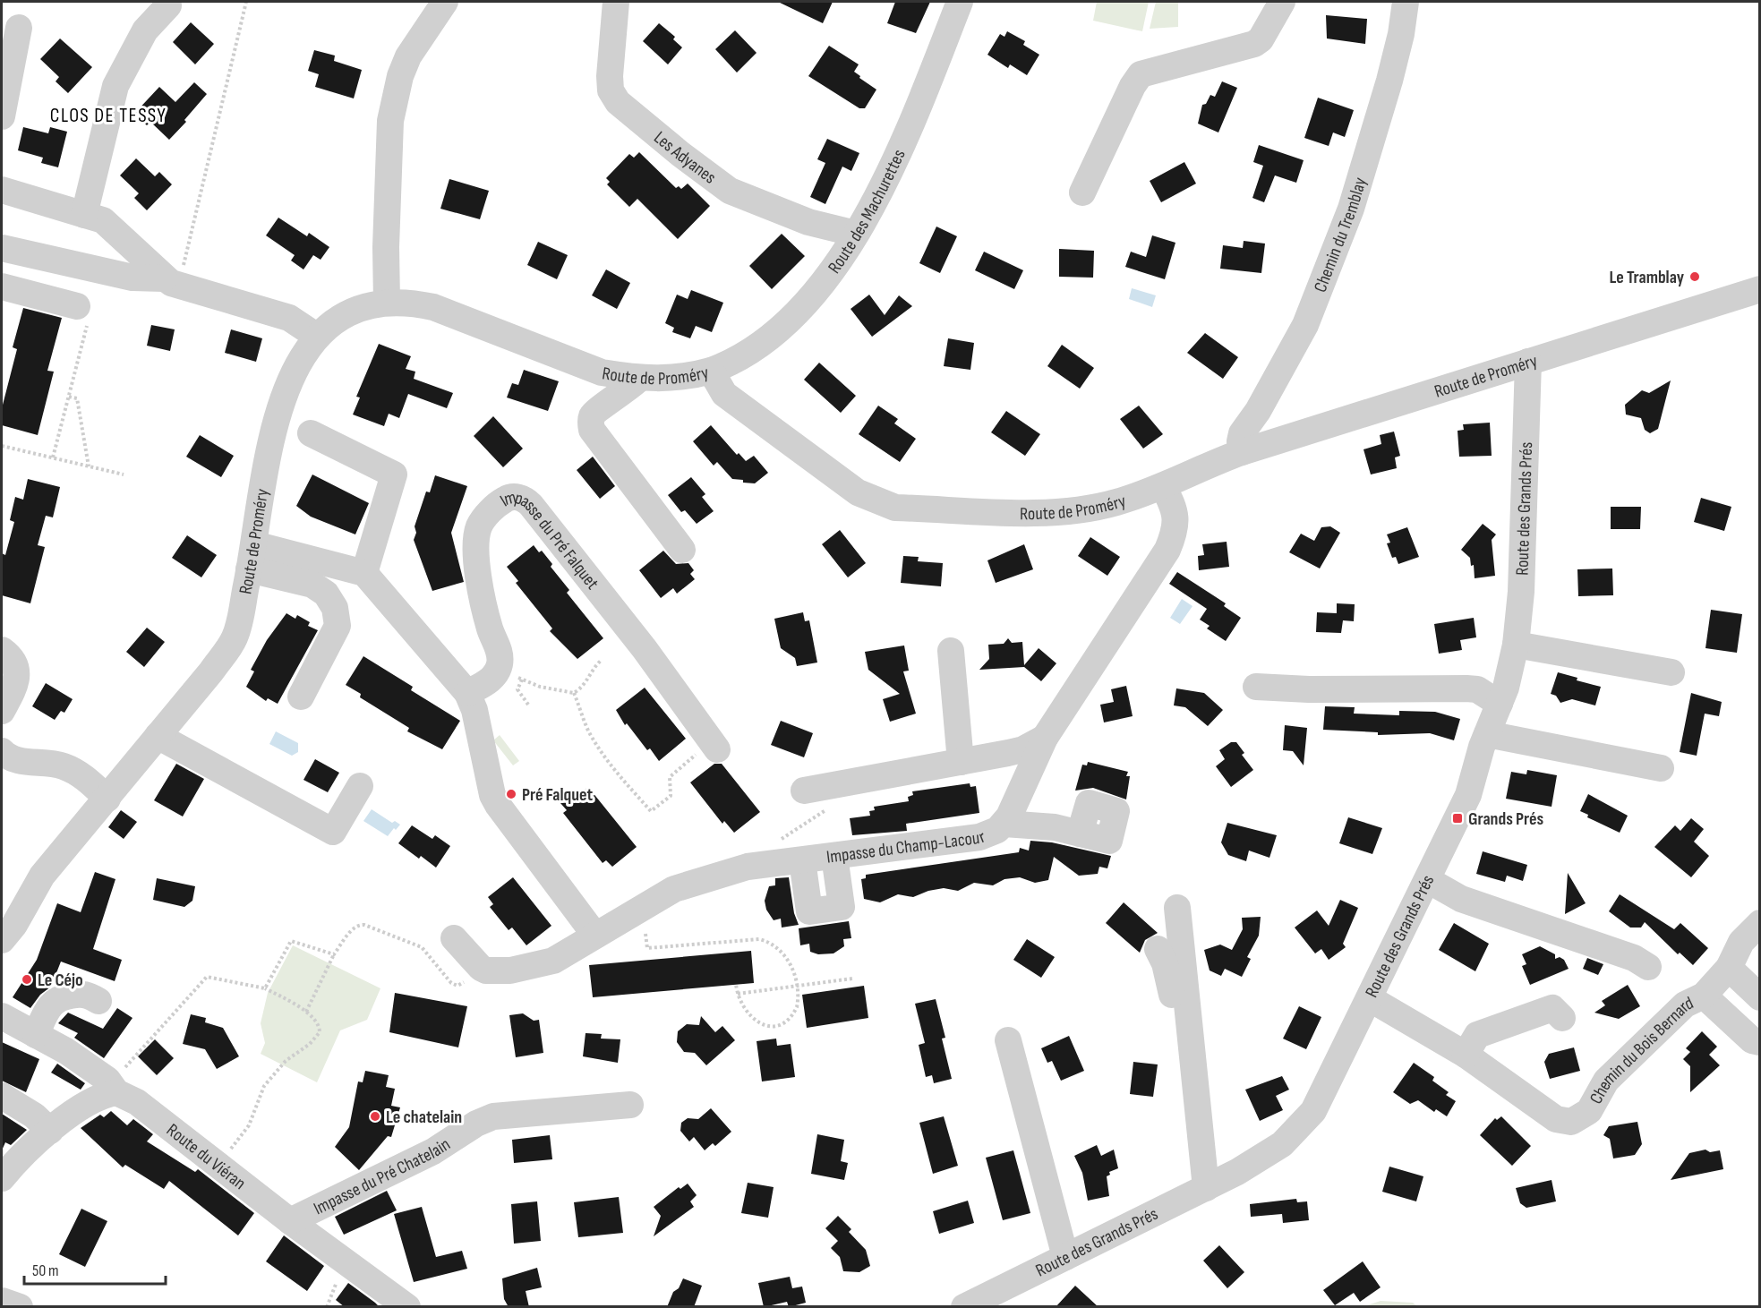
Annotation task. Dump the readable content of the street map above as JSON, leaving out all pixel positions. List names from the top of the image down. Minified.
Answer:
{"streets":{"street":["Les Adyanes","Route des Machurettes","Chemin du Tremblay","Route de Proméry","Route des Grands Prés","Impasse du Pré Falquet","Impasse du Champ-Lacour","Chemin du Bois Bernard","Route du Viéran","Impasse du Pré Chatelain"]},"crossings":[["Les Adyanes","Route des Machurettes"],["Route des Machurettes","Route de Proméry"],["Chemin du Tremblay","Route de Proméry"],["Route de Proméry","Route des Grands Prés"],["Route de Proméry","Impasse du Champ-Lacour"],["Route des Grands Prés","Chemin du Bois Bernard"],["Route du Viéran","Impasse du Pré Chatelain"]],"districts":["CLOS DE TESSY"],"places":{"other":["Le Tramblay","Pré Falquet","Le Céjo","Le chatelain"],"transit":["Grands Prés"]},"scale_bar":"50 m"}
